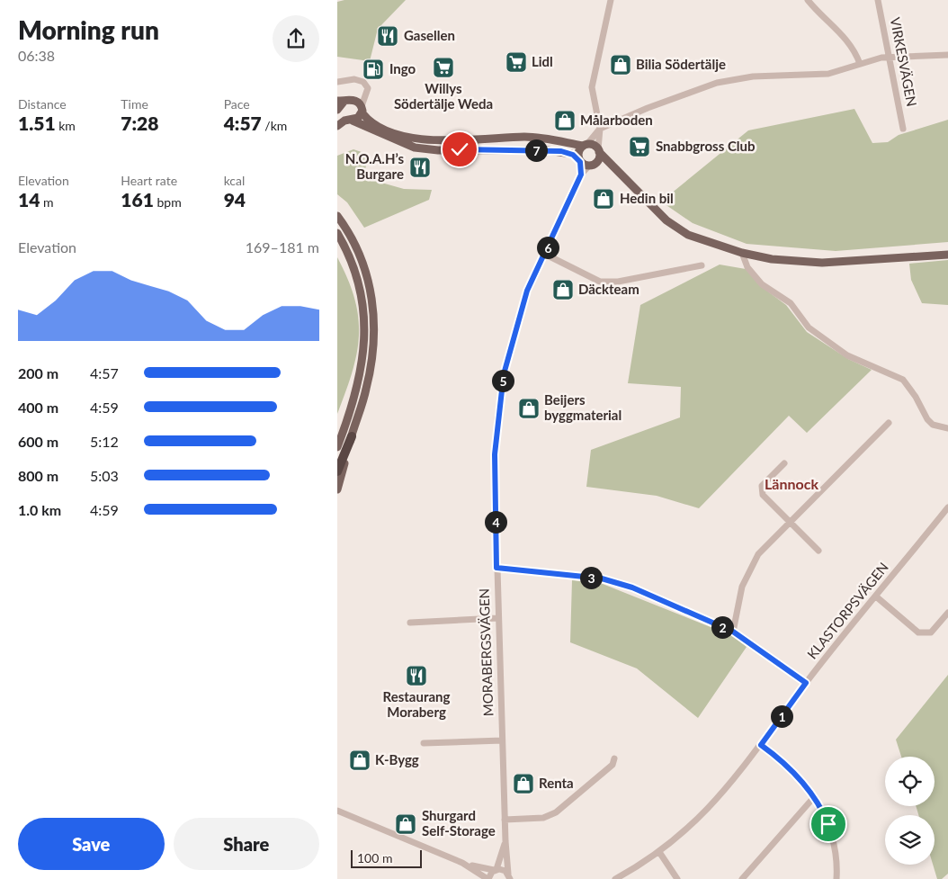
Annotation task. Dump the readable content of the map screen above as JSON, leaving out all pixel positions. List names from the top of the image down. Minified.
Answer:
{"streets":{"street":["VIRKESVÄGEN","KLASTORPSVÄGEN","MORABERGSVÄGEN"]},"districts":["Lännock"],"places":{"restaurant":["Gasellen","N.O.A.H’s Burgare","Restaurang Moraberg"],"supermarket":["Lidl","Willys Södertälje Weda","Snabbgross Club"],"shop":["Bilia Södertälje","Målarboden","Hedin bil","Däckteam","Beijers byggmaterial","K-Bygg","Renta","Shurgard Self-Storage"],"fuel station":["Ingo"]},"scale_bar":"100 m","page":{"heading":["Morning run","06:38"],"stats":[["Distance","1.51 km"],["Time","7:28"],["Pace","4:57 /km"],["Elevation","14 m"],["Heart rate","161 bpm"],["kcal","94"]],"pins":["7","6","5","4","3","2","1"],"chart":["Elevation","169–181 m"],"list":[{"name":"200 m","note":"4:57"},{"name":"400 m","note":"4:59"},{"name":"600 m","note":"5:12"},{"name":"800 m","note":"5:03"},{"name":"1.0 km","note":"4:59"}],"buttons":["Save","Share"],"scale":"100 m"}}
